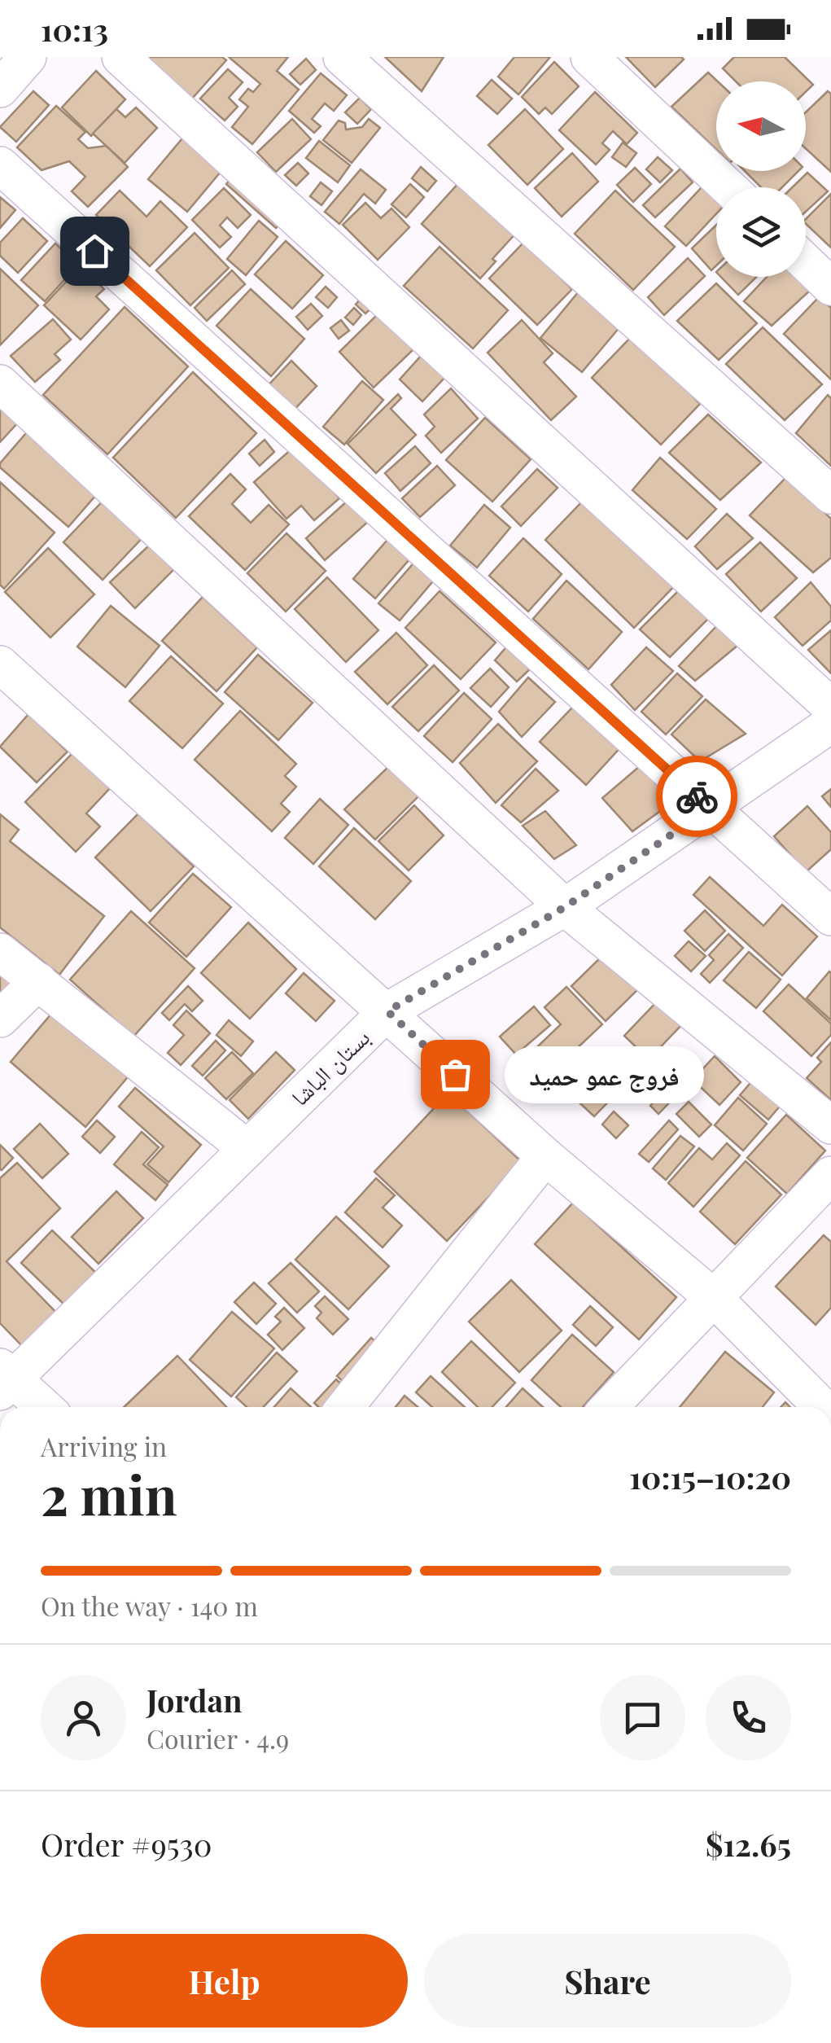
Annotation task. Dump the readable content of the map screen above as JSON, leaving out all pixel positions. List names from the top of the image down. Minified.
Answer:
{"streets":{"street":["بستان الباشا"]},"places":["فروج عمو حميد"],"north":"left","page":{"status":"10:13","bubble":"فروج عمو حميد","heading":["2 min","Arriving in","10:15–10:20"],"panel":["Jordan","Courier · 4.9","Order #9530","$12.65"],"bar":"On the way · 140 m","buttons":["Help","Share"]}}
